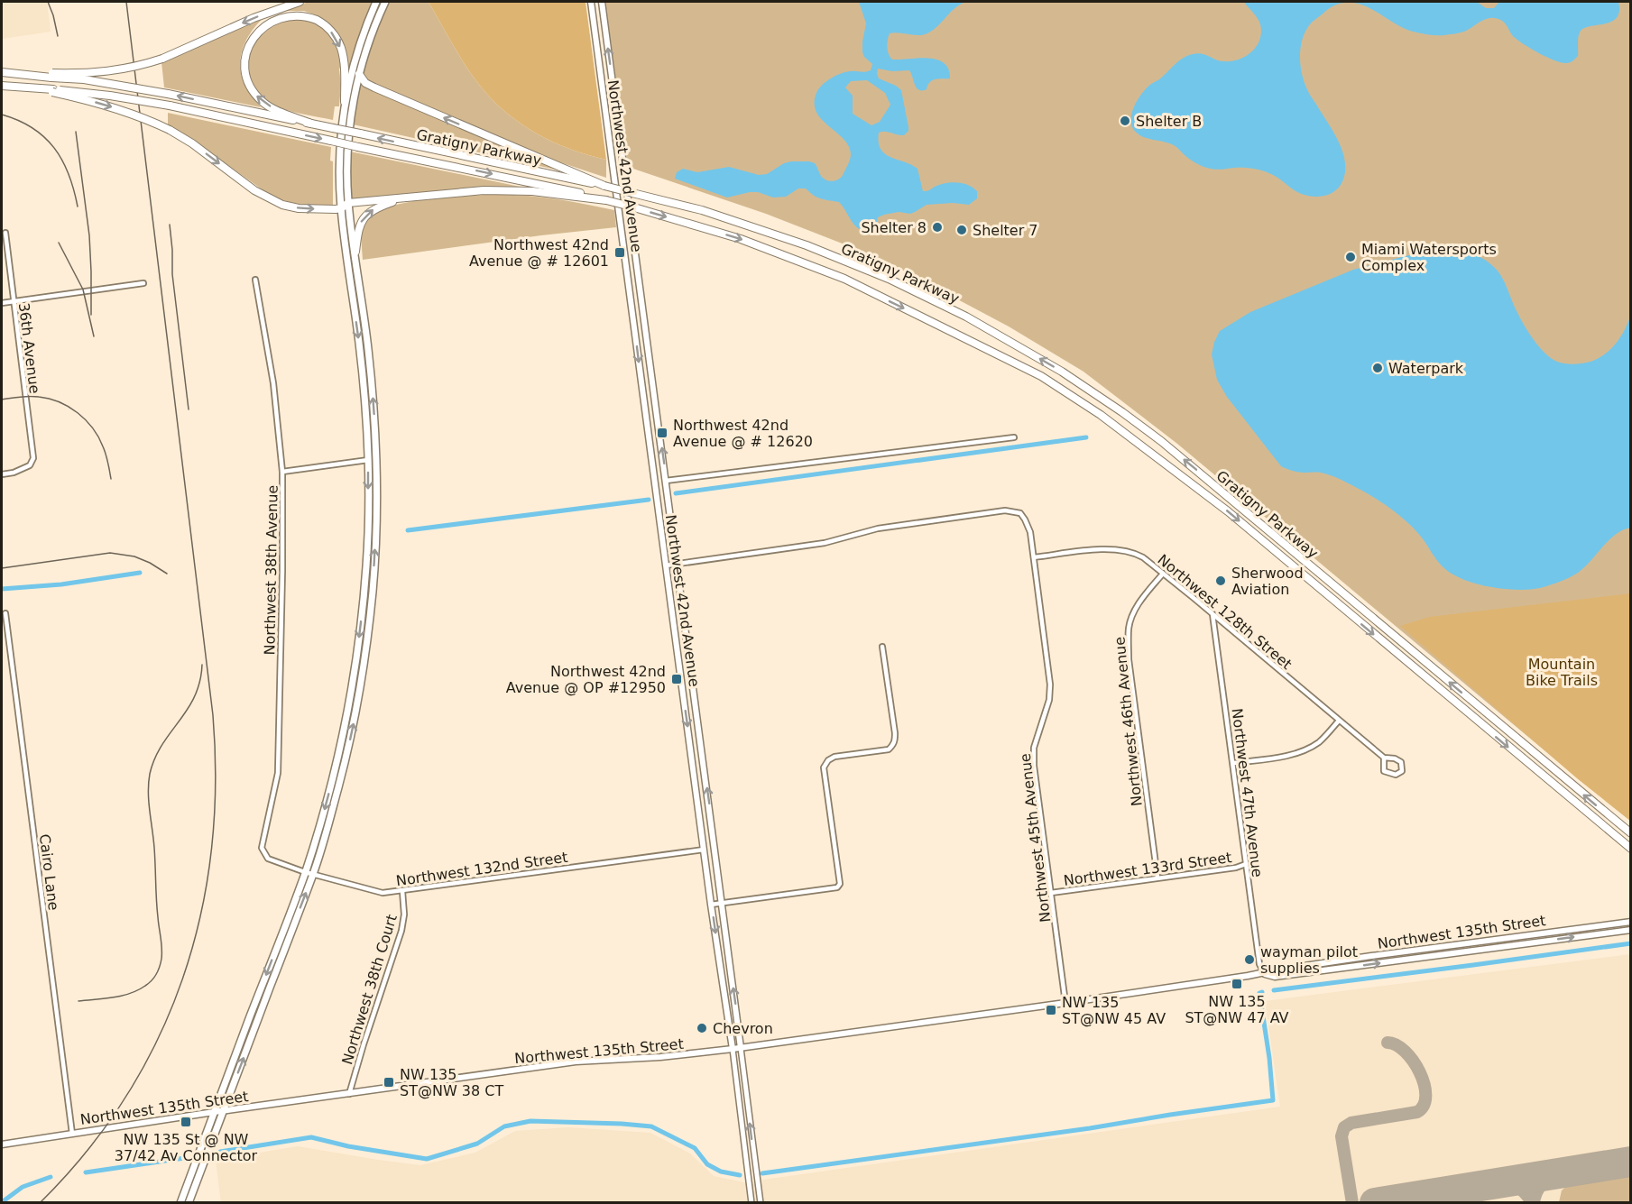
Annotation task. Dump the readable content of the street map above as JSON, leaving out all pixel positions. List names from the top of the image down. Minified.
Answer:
{"streets":{"highway":["Gratigny Parkway"],"main road":["Northwest 42nd Avenue","Northwest 135th Street"],"street":["36th Avenue","Northwest 38th Avenue","Northwest 128th Street","Northwest 46th Avenue","Northwest 47th Avenue","Northwest 45th Avenue","Northwest 132nd Street","Northwest 133rd Street","Cairo Lane","Northwest 38th Court"]},"crossings":[["Northwest 42nd Avenue","Northwest 45th Avenue"],["Northwest 42nd Avenue","Northwest 132nd Street"],["Northwest 42nd Avenue","Northwest 135th Street"],["Northwest 38th Avenue","Northwest 132nd Street"],["Northwest 128th Street","Northwest 46th Avenue"],["Northwest 128th Street","Northwest 47th Avenue"],["Northwest 128th Street","Northwest 45th Avenue"],["Northwest 46th Avenue","Northwest 133rd Street"],["Northwest 47th Avenue","Northwest 133rd Street"],["Northwest 47th Avenue","Northwest 135th Street"],["Northwest 45th Avenue","Northwest 133rd Street"],["Northwest 45th Avenue","Northwest 135th Street"],["Northwest 132nd Street","Northwest 38th Court"],["Cairo Lane","Northwest 135th Street"],["Northwest 135th Street","Northwest 38th Court"]],"parks":["Mountain Bike Trails"],"places":{"other":["Shelter B","Shelter 8","Shelter 7","Miami Watersports Complex","Waterpark","Sherwood Aviation","wayman pilot supplies","Chevron"],"transit":["Northwest 42nd Avenue @ # 12601","Northwest 42nd Avenue @ # 12620","Northwest 42nd Avenue @ OP #12950","NW 135 ST@NW 47 AV","NW 135 ST@NW 45 AV","NW 135 ST@NW 38 CT","NW 135 St @ NW 37/42 Av Connector"]}}
